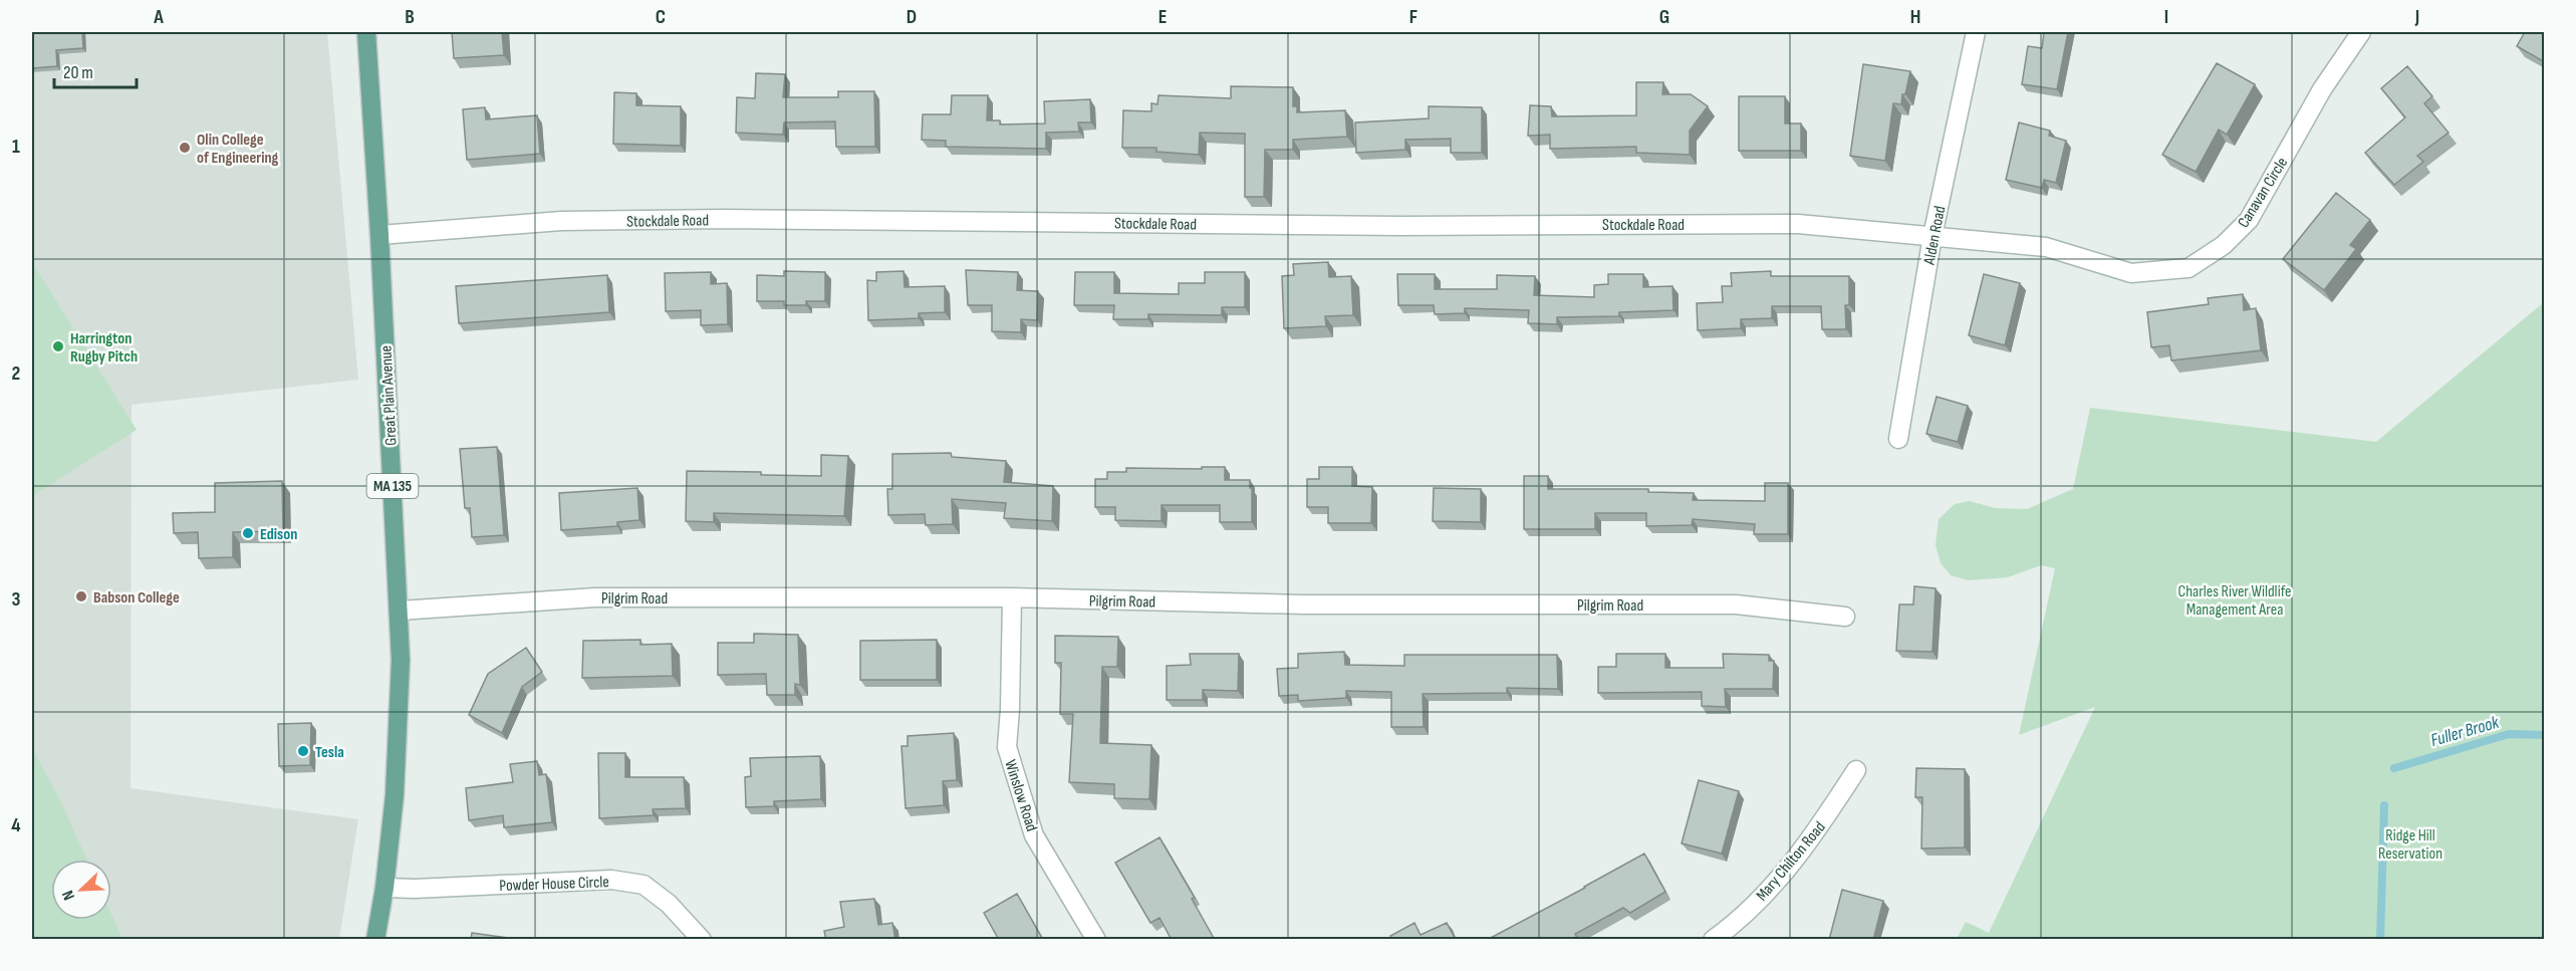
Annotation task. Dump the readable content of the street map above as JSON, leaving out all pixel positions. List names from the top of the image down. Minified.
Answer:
{"streets":{"main road":["Great Plain Avenue","MA 135"],"street":["Canavan Circle","Stockdale Road","Alden Road","Pilgrim Road","Winslow Road","Mary Chilton Road","Powder House Circle"]},"crossings":[["Canavan Circle","Stockdale Road"],["Canavan Circle","Alden Road"],["Stockdale Road","Alden Road"],["Stockdale Road","Great Plain Avenue"],["Great Plain Avenue","Pilgrim Road"],["Great Plain Avenue","Powder House Circle"],["Pilgrim Road","Winslow Road"]],"water":["Fuller Brook"],"parks":["Charles River Wildlife Management Area","Ridge Hill Reservation"],"places":["Olin College of Engineering","Harrington Rugby Pitch","Edison","Babson College","Tesla"],"scale_bar":"20 m","north":"bottom left","grid":{"columns":["A","B","C","D","E","F","G","H","I","J"],"rows":["1","2","3","4"]}}
